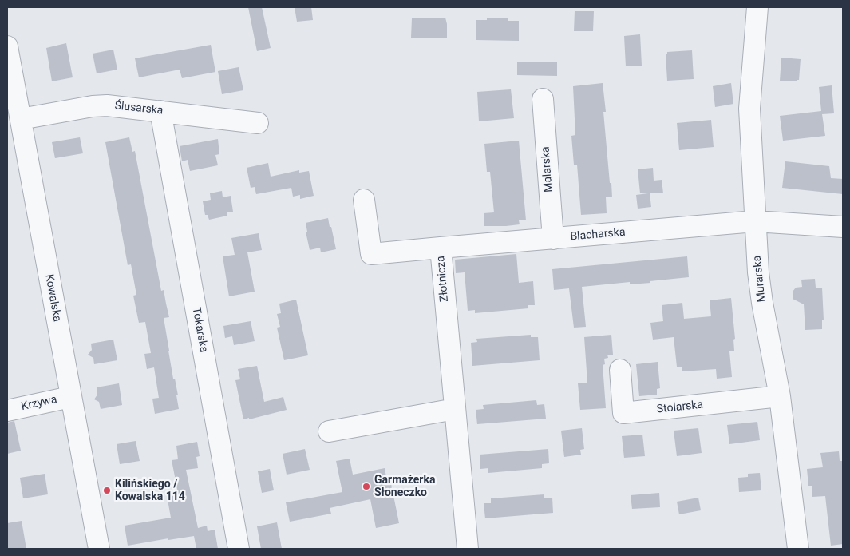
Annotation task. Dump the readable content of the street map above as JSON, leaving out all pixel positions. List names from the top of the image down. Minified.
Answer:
{"streets":{"street":["Ślusarska","Malarska","Blacharska","Złotnicza","Murarska","Kowalska","Tokarska","Krzywa","Stolarska"]},"crossings":[["Ślusarska","Kowalska"],["Ślusarska","Tokarska"],["Malarska","Blacharska"],["Blacharska","Złotnicza"],["Blacharska","Murarska"],["Murarska","Stolarska"],["Kowalska","Krzywa"]],"places":["Garmażerka Słoneczko","Kilińskiego / Kowalska 114"]}
